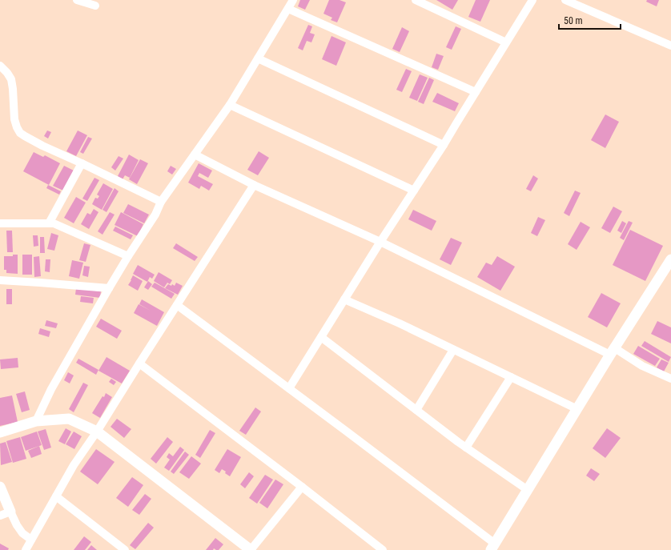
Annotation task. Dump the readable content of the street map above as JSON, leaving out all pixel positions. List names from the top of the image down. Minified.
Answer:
{"scale_bar":"50 m"}
